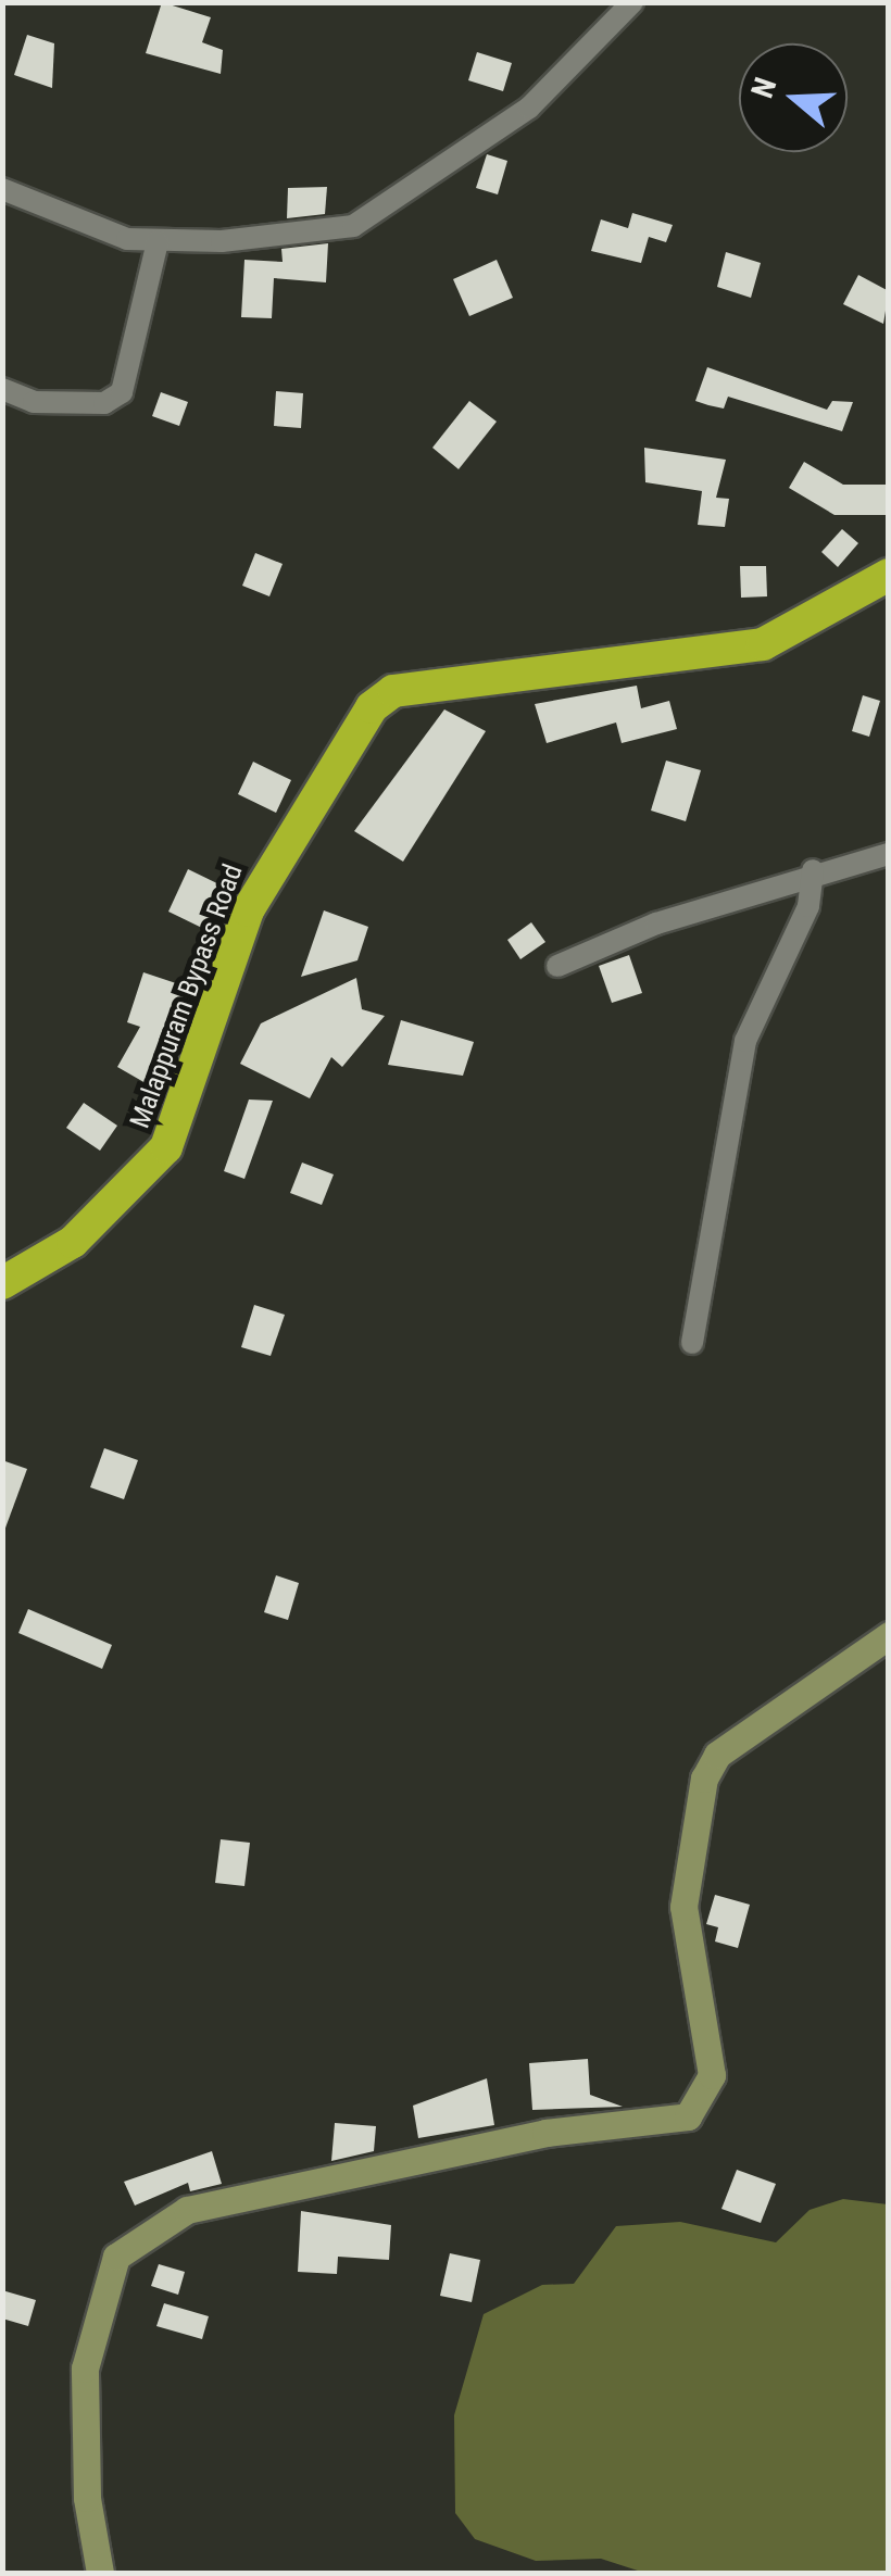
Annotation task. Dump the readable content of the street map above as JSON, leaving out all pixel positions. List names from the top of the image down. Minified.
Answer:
{"streets":{"highway":["Malappuram Bypass Road"]},"north":"left"}
